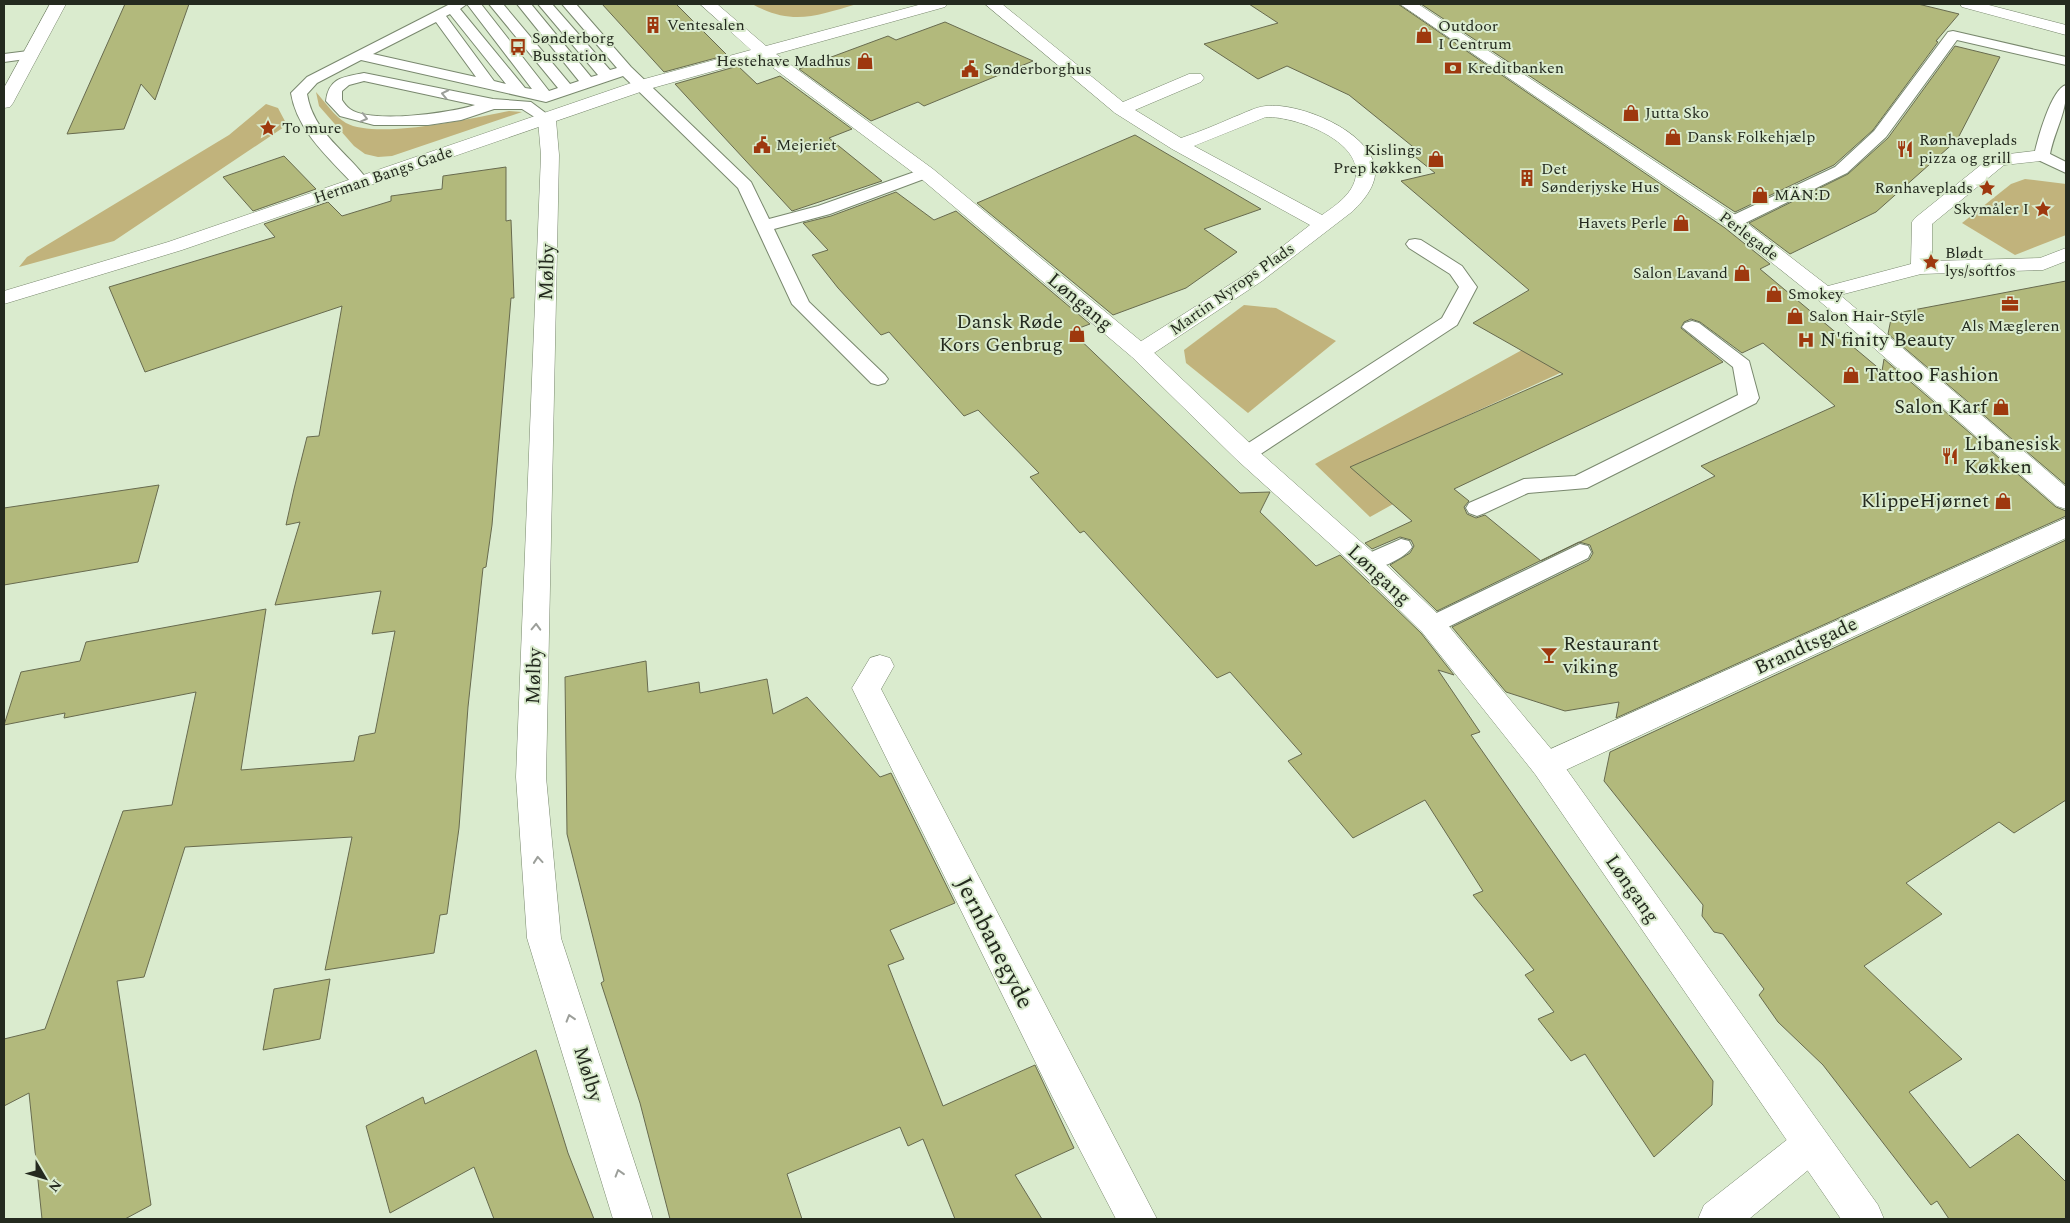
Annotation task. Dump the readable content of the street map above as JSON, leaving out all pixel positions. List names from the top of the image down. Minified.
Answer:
{"streets":{"street":["Herman Bangs Gade","Perlegade","Mølby","Martin Nyrops Plads","Løngang","Brandtsgade","Jernbanegyde"]},"crossings":[["Herman Bangs Gade","Mølby"],["Herman Bangs Gade","Løngang"],["Martin Nyrops Plads","Løngang"],["Løngang","Brandtsgade"]],"one_way":["Mølby"],"places":{"building":["Ventesalen","Det Sønderjyske Hus"],"shop":["Outdoor I Centrum","Hestehave Madhus","Jutta Sko","Dansk Folkehjælp","Kislings Prep køkken","MÄN:D","Havets Perle","Salon Lavand","Smokey","Salon Hair-Style","Dansk Røde Kors Genbrug","Tattoo Fashion","Salon Karf","KlippeHjørnet"],"bus stop":["Sønderborg Busstation"],"bank":["Kreditbanken"],"public building":["Sønderborghus","Mejeriet"],"place":["To mure","Rønhaveplads","Skymåler I","Blødt lys/softfos"],"restaurant":["Rønhaveplads pizza og grill","Libanesisk Køkken"],"office":["Als Mægleren"],"hospital":["N'finity Beauty"],"bar":["Restaurant viking"]},"north":"bottom right"}
